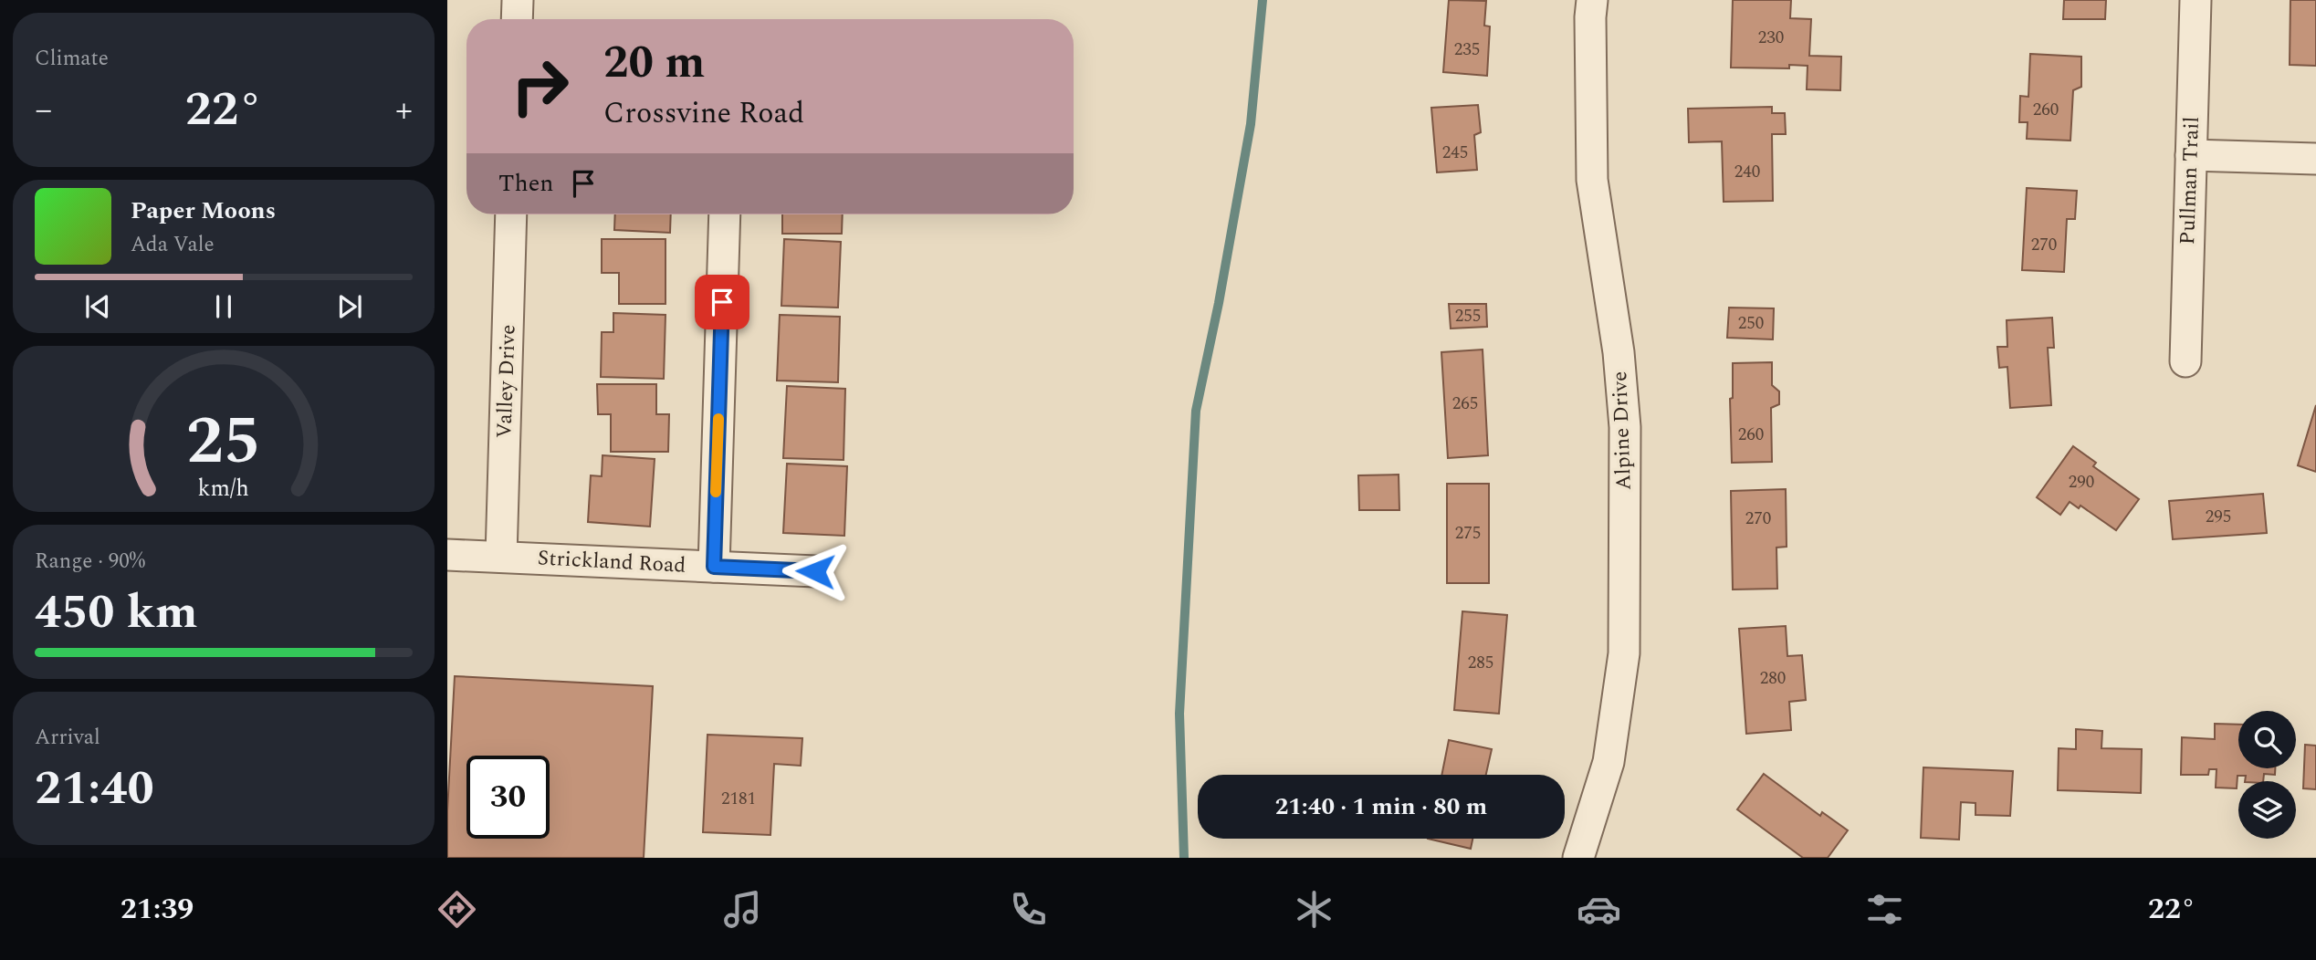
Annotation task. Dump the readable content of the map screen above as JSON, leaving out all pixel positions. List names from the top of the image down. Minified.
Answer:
{"streets":{"street":["Pullman Trail","Valley Drive","Alpine Drive","Strickland Road"]},"crossings":[["Valley Drive","Strickland Road"]],"house_numbers":["230","235","260","245","240","270","255","250","265","260","290","295","270","275","285","280","2181"],"page":{"tile":["Climate",["Range · 90%","450 km"],["Arrival","21:40"]],"turn":["20 m","Crossvine Road"],"heat":["−","22°","+"],"then":"Then","song":["Paper Moons","Ada Vale"],"limit":"30","trip":"21:40 · 1 min · 80 m","tabs":["21:39","22°"],"gauge":["25","km/h"]}}
